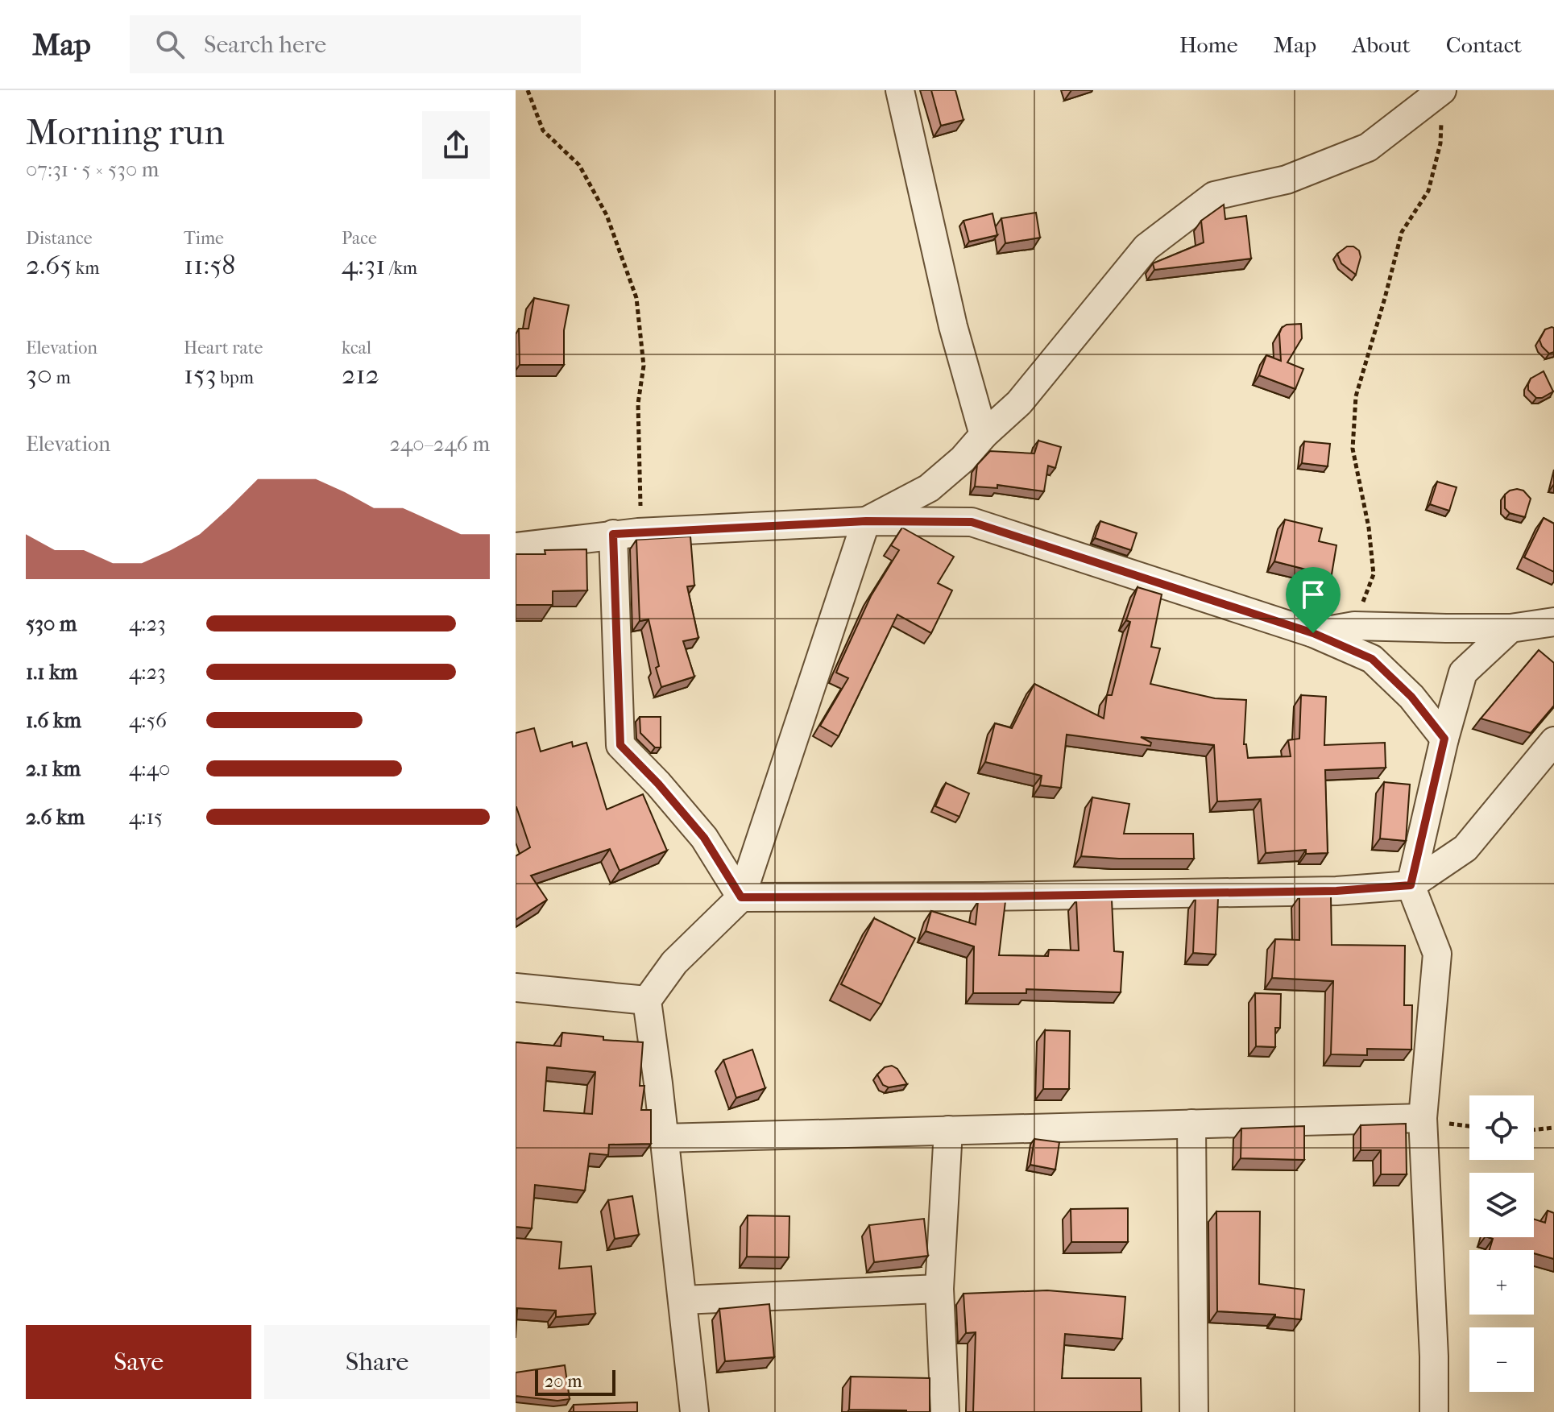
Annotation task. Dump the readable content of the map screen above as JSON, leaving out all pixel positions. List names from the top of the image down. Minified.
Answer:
{"scale_bar":"20 m","page":{"header":"Map","search":"Search here","nav":["Home","Map","About","Contact"],"heading":["Morning run","07:31 · 5 × 530 m"],"stats":[["Distance","2.65 km"],["Time","11:58"],["Pace","4:31 /km"],["Elevation","30 m"],["Heart rate","153 bpm"],["kcal","212"]],"chart":["Elevation","240–246 m"],"list":[{"name":"530 m","note":"4:23"},{"name":"1.1 km","note":"4:23"},{"name":"1.6 km","note":"4:56"},{"name":"2.1 km","note":"4:40"},{"name":"2.6 km","note":"4:15"}],"map_buttons":["+","−"],"buttons":["Save","Share"],"scale":"20 m"}}
